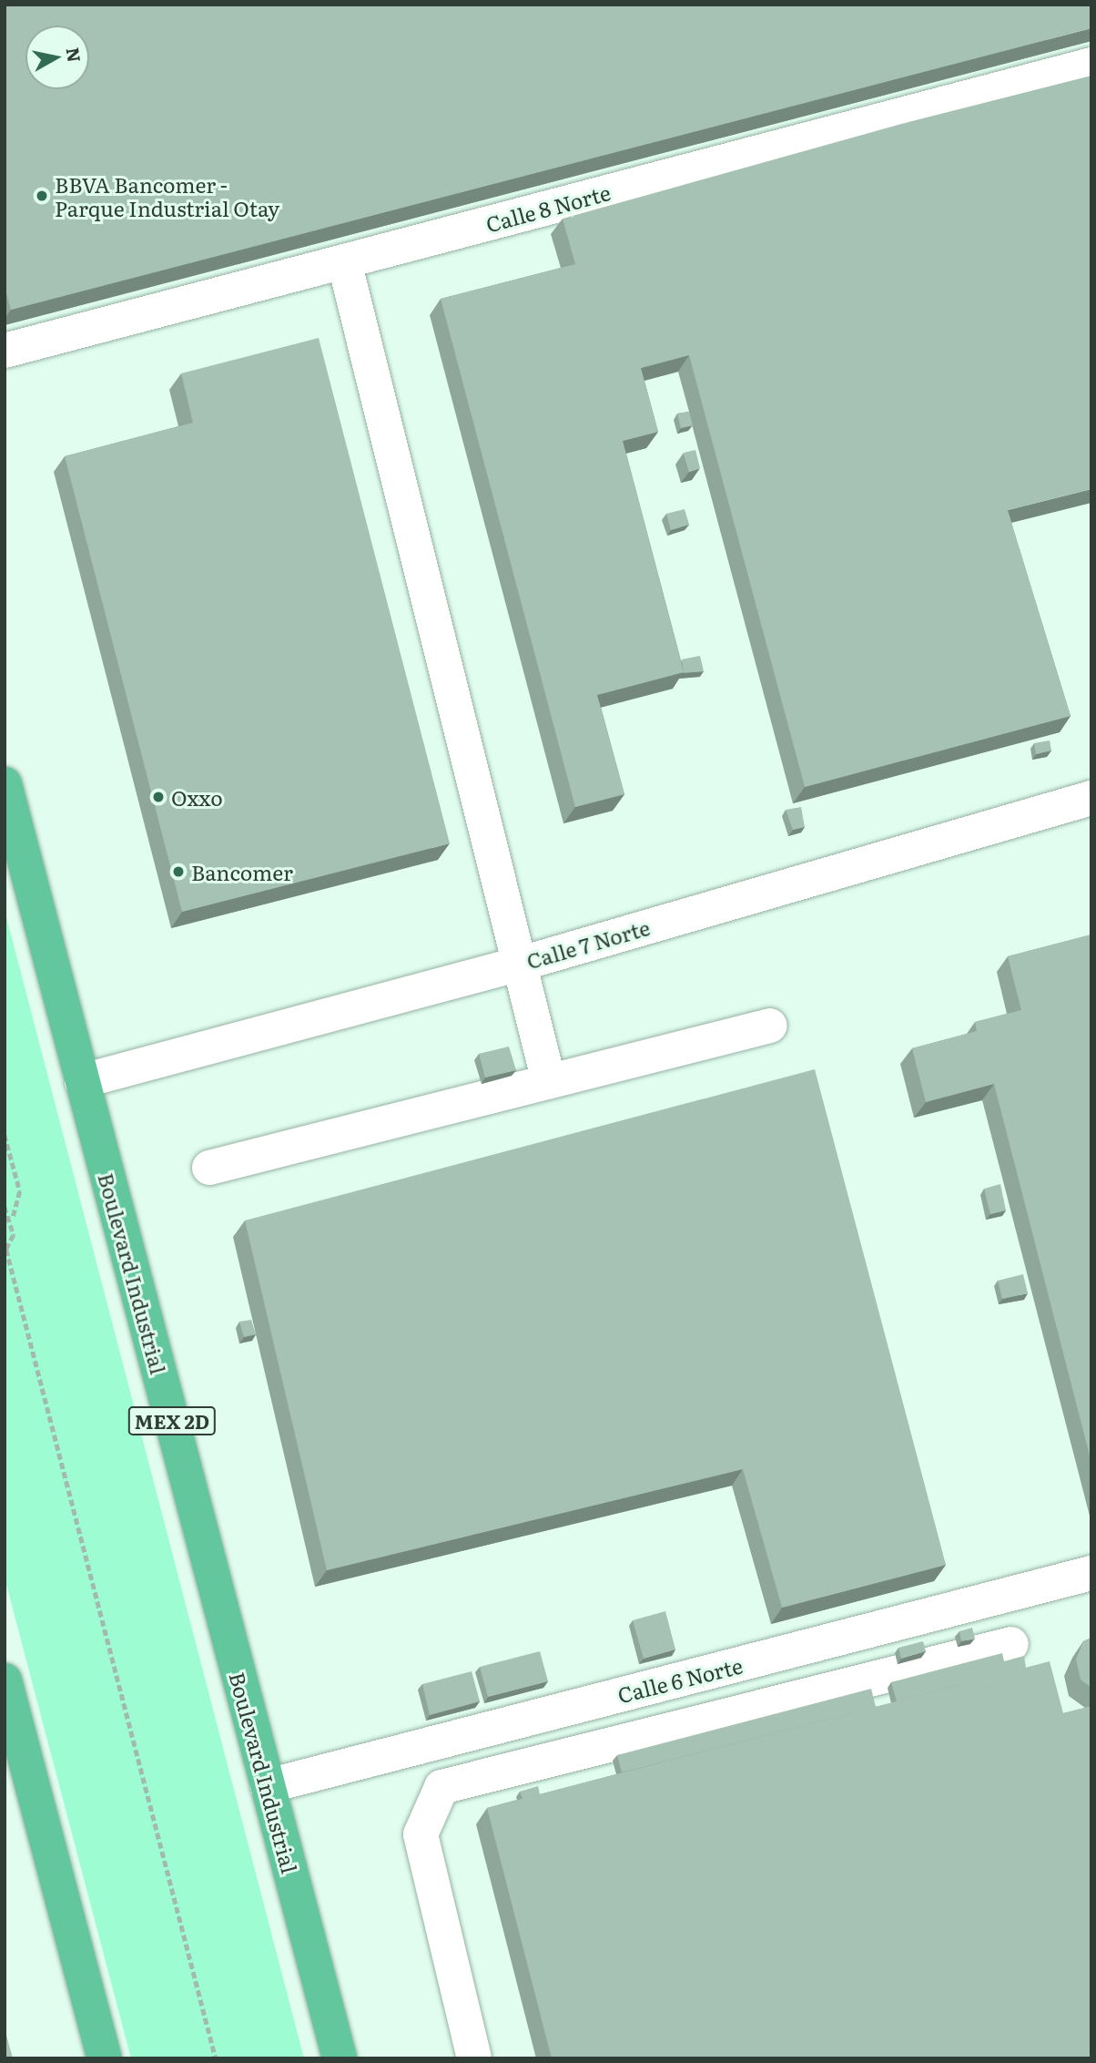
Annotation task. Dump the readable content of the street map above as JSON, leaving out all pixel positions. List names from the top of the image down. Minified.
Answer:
{"streets":{"highway":["Boulevard Industrial","MEX 2D"],"lane":["Calle 8 Norte","Calle 7 Norte","Calle 6 Norte"]},"crossings":[["Calle 7 Norte","Boulevard Industrial"],["Boulevard Industrial","Calle 6 Norte"]],"places":["BBVA Bancomer - Parque Industrial Otay","Oxxo","Bancomer"],"north":"right"}
